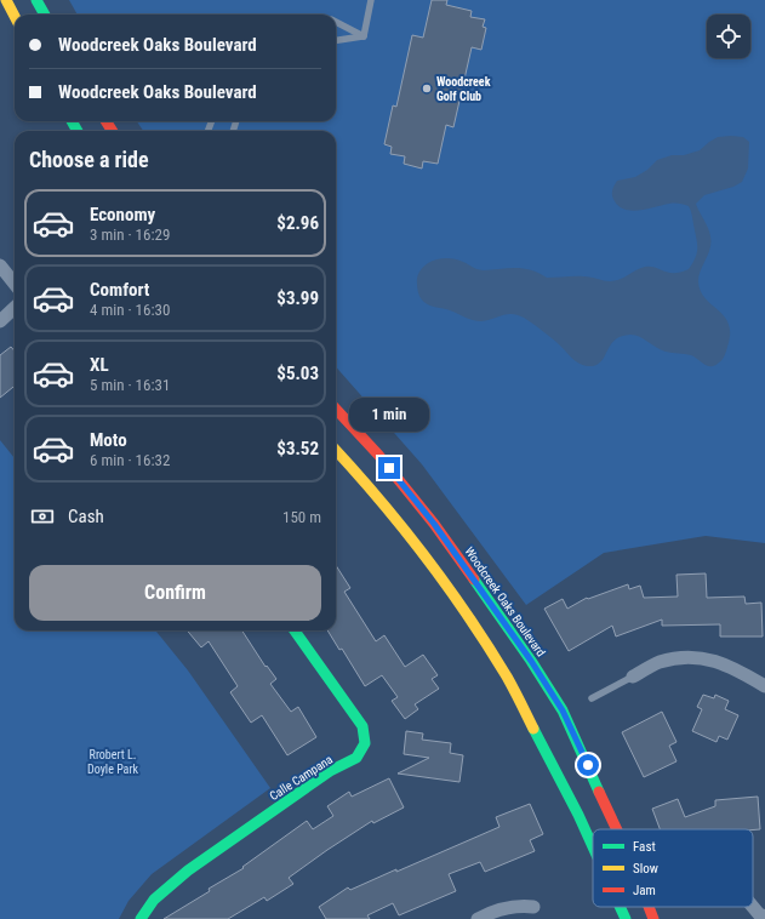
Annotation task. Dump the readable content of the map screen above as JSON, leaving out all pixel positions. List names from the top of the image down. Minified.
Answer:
{"streets":{"main road":["Woodcreek Oaks Boulevard","Calle Campana"]},"parks":["Rrobert L. Doyle Park"],"places":["Woodcreek Golf Club"],"legend":["Fast","Slow","Jam"],"page":{"banner":["Woodcreek Oaks Boulevard","Woodcreek Oaks Boulevard"],"heading":"Choose a ride","list":[{"name":"Economy","note":"3 min · 16:29","value":"$2.96"},{"name":"Comfort","note":"4 min · 16:30","value":"$3.99"},{"name":"XL","note":"5 min · 16:31","value":"$5.03"},{"name":"Moto","note":"6 min · 16:32","value":"$3.52"}],"bubble":"1 min","pay":["Cash","150 m"],"buttons":"Confirm"}}
